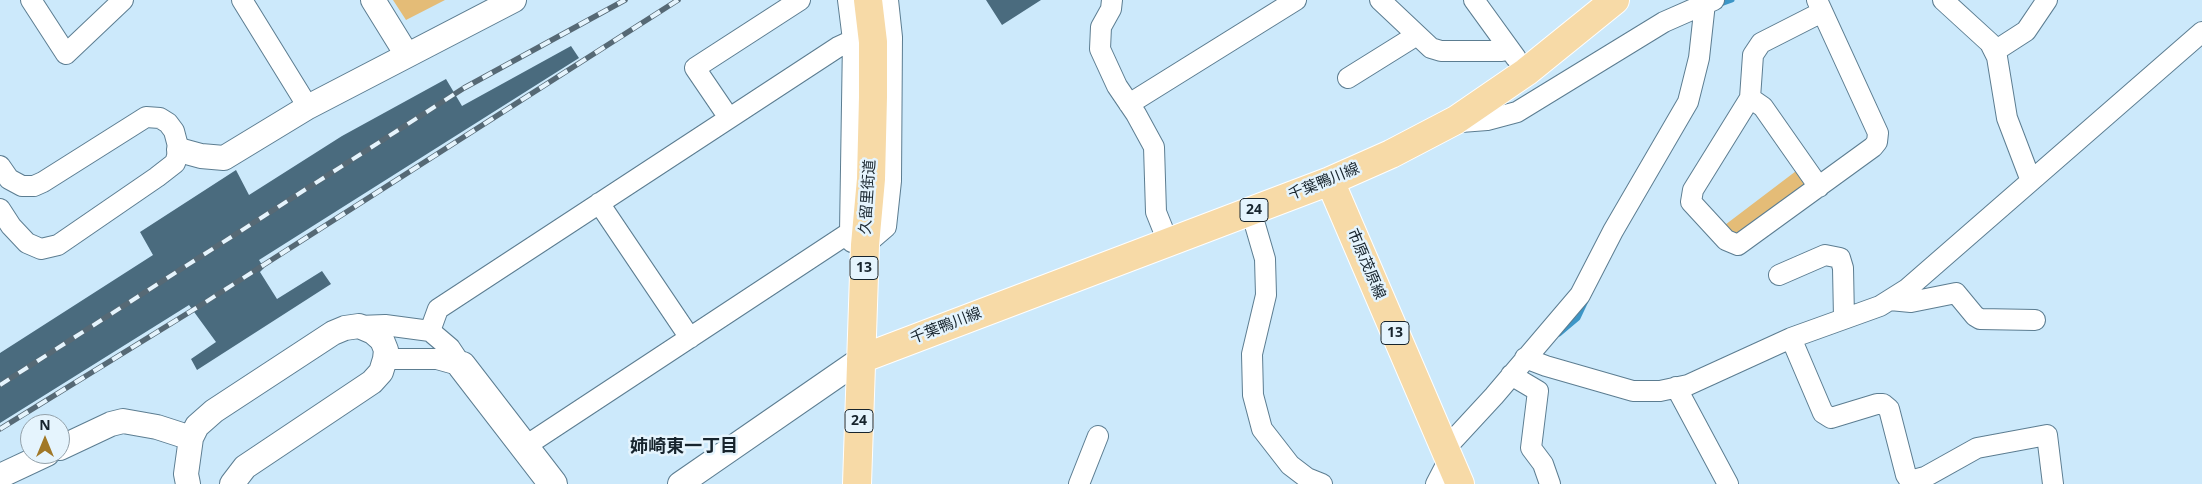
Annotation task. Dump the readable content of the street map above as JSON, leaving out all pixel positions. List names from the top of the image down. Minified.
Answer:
{"streets":{"main road":["千葉鴨川線","久留里街道","24","市原茂原線","13"]},"crossings":[["千葉鴨川線","久留里街道"],["千葉鴨川線","市原茂原線"]],"districts":["姉崎東一丁目"],"north":"top"}
